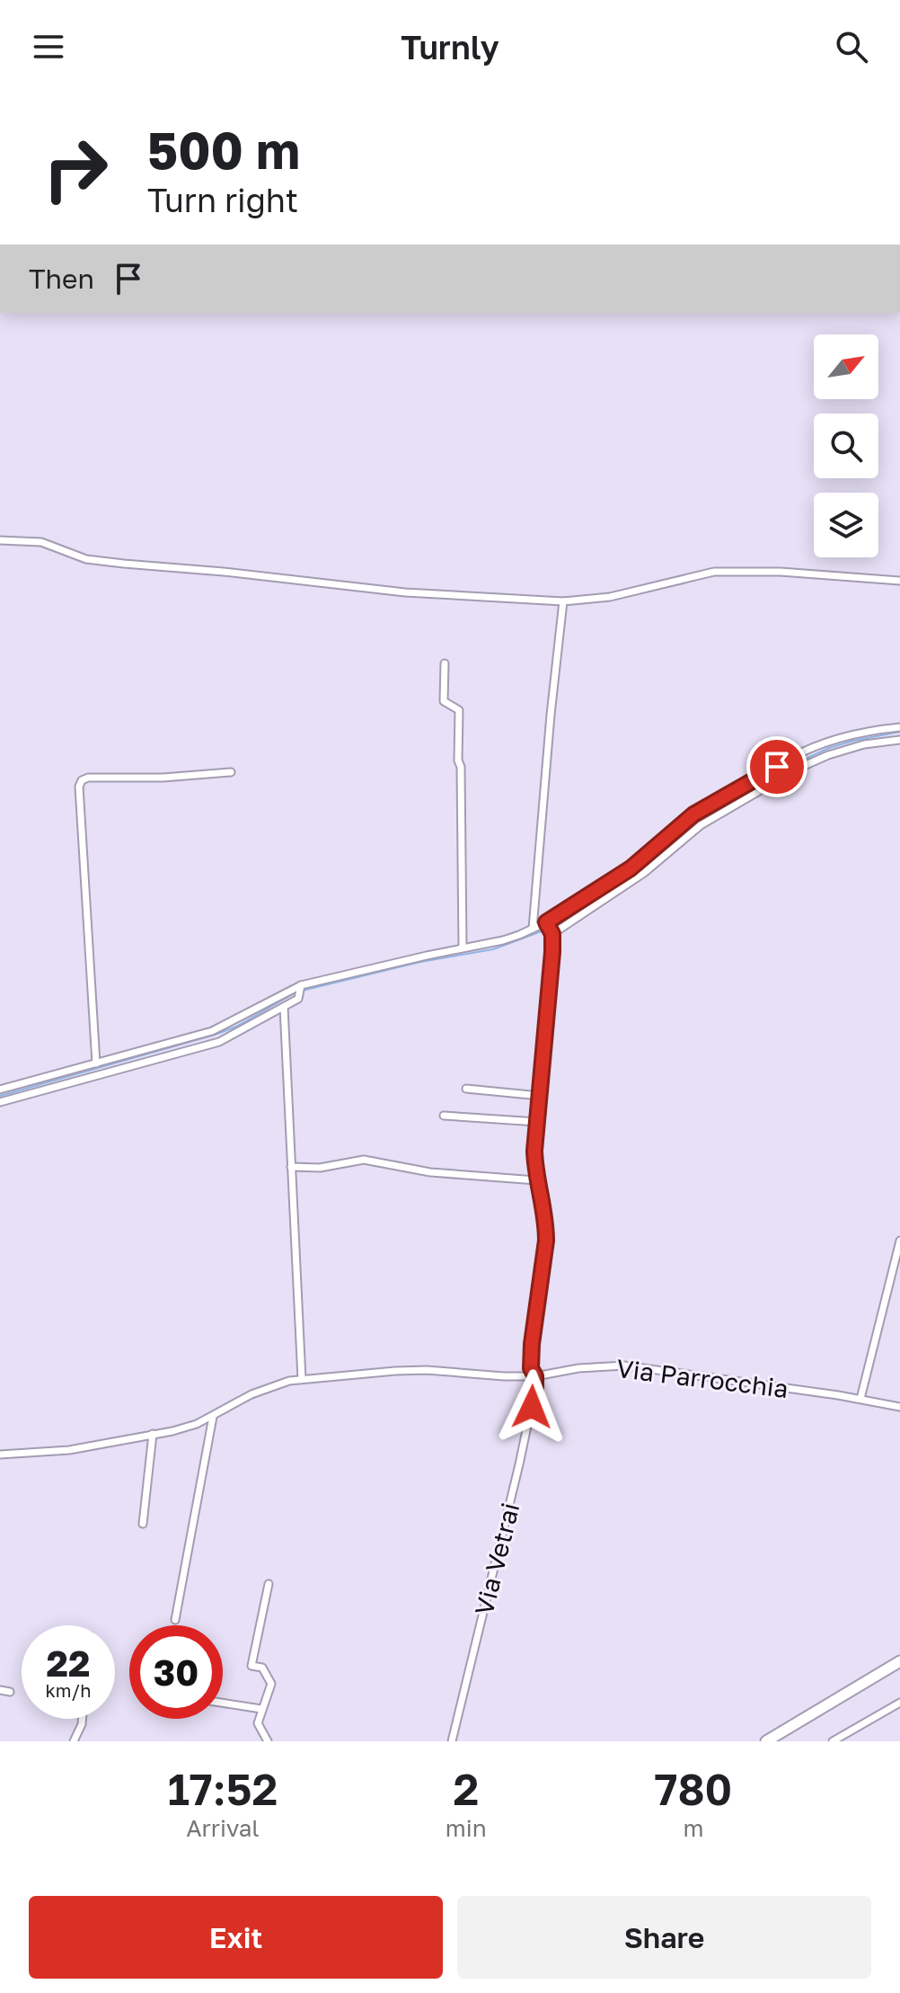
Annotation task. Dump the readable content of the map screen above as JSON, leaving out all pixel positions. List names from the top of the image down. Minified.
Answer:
{"streets":{"street":["Via Parrocchia","Via Vetrai"]},"crossings":[["Via Parrocchia","Via Vetrai"]],"north":"top right","page":{"header":"Turnly","turn":["500 m","Turn right"],"then":"Then","speed":"22 km/h","limit":"30","eta":["17:52","Arrival","2","min","780","m"],"buttons":["Exit","Share"]}}
